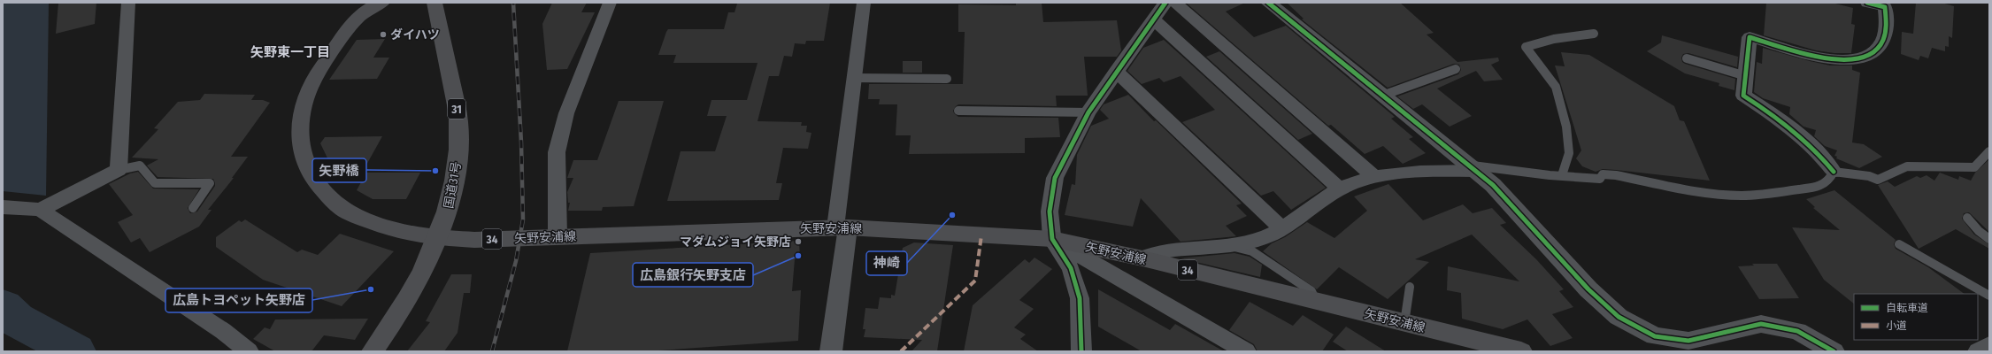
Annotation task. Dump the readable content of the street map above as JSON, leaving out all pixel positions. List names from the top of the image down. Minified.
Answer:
{"streets":{"main road":["31","国道31号","矢野安浦線","34"]},"crossings":[["矢野安浦線","34"]],"districts":["矢野東一丁目"],"places":["ダイハツ","矢野橋","神崎","マダムジョイ矢野店","広島銀行矢野支店","広島トヨペット矢野店"],"legend":["自転車道","小道"]}
